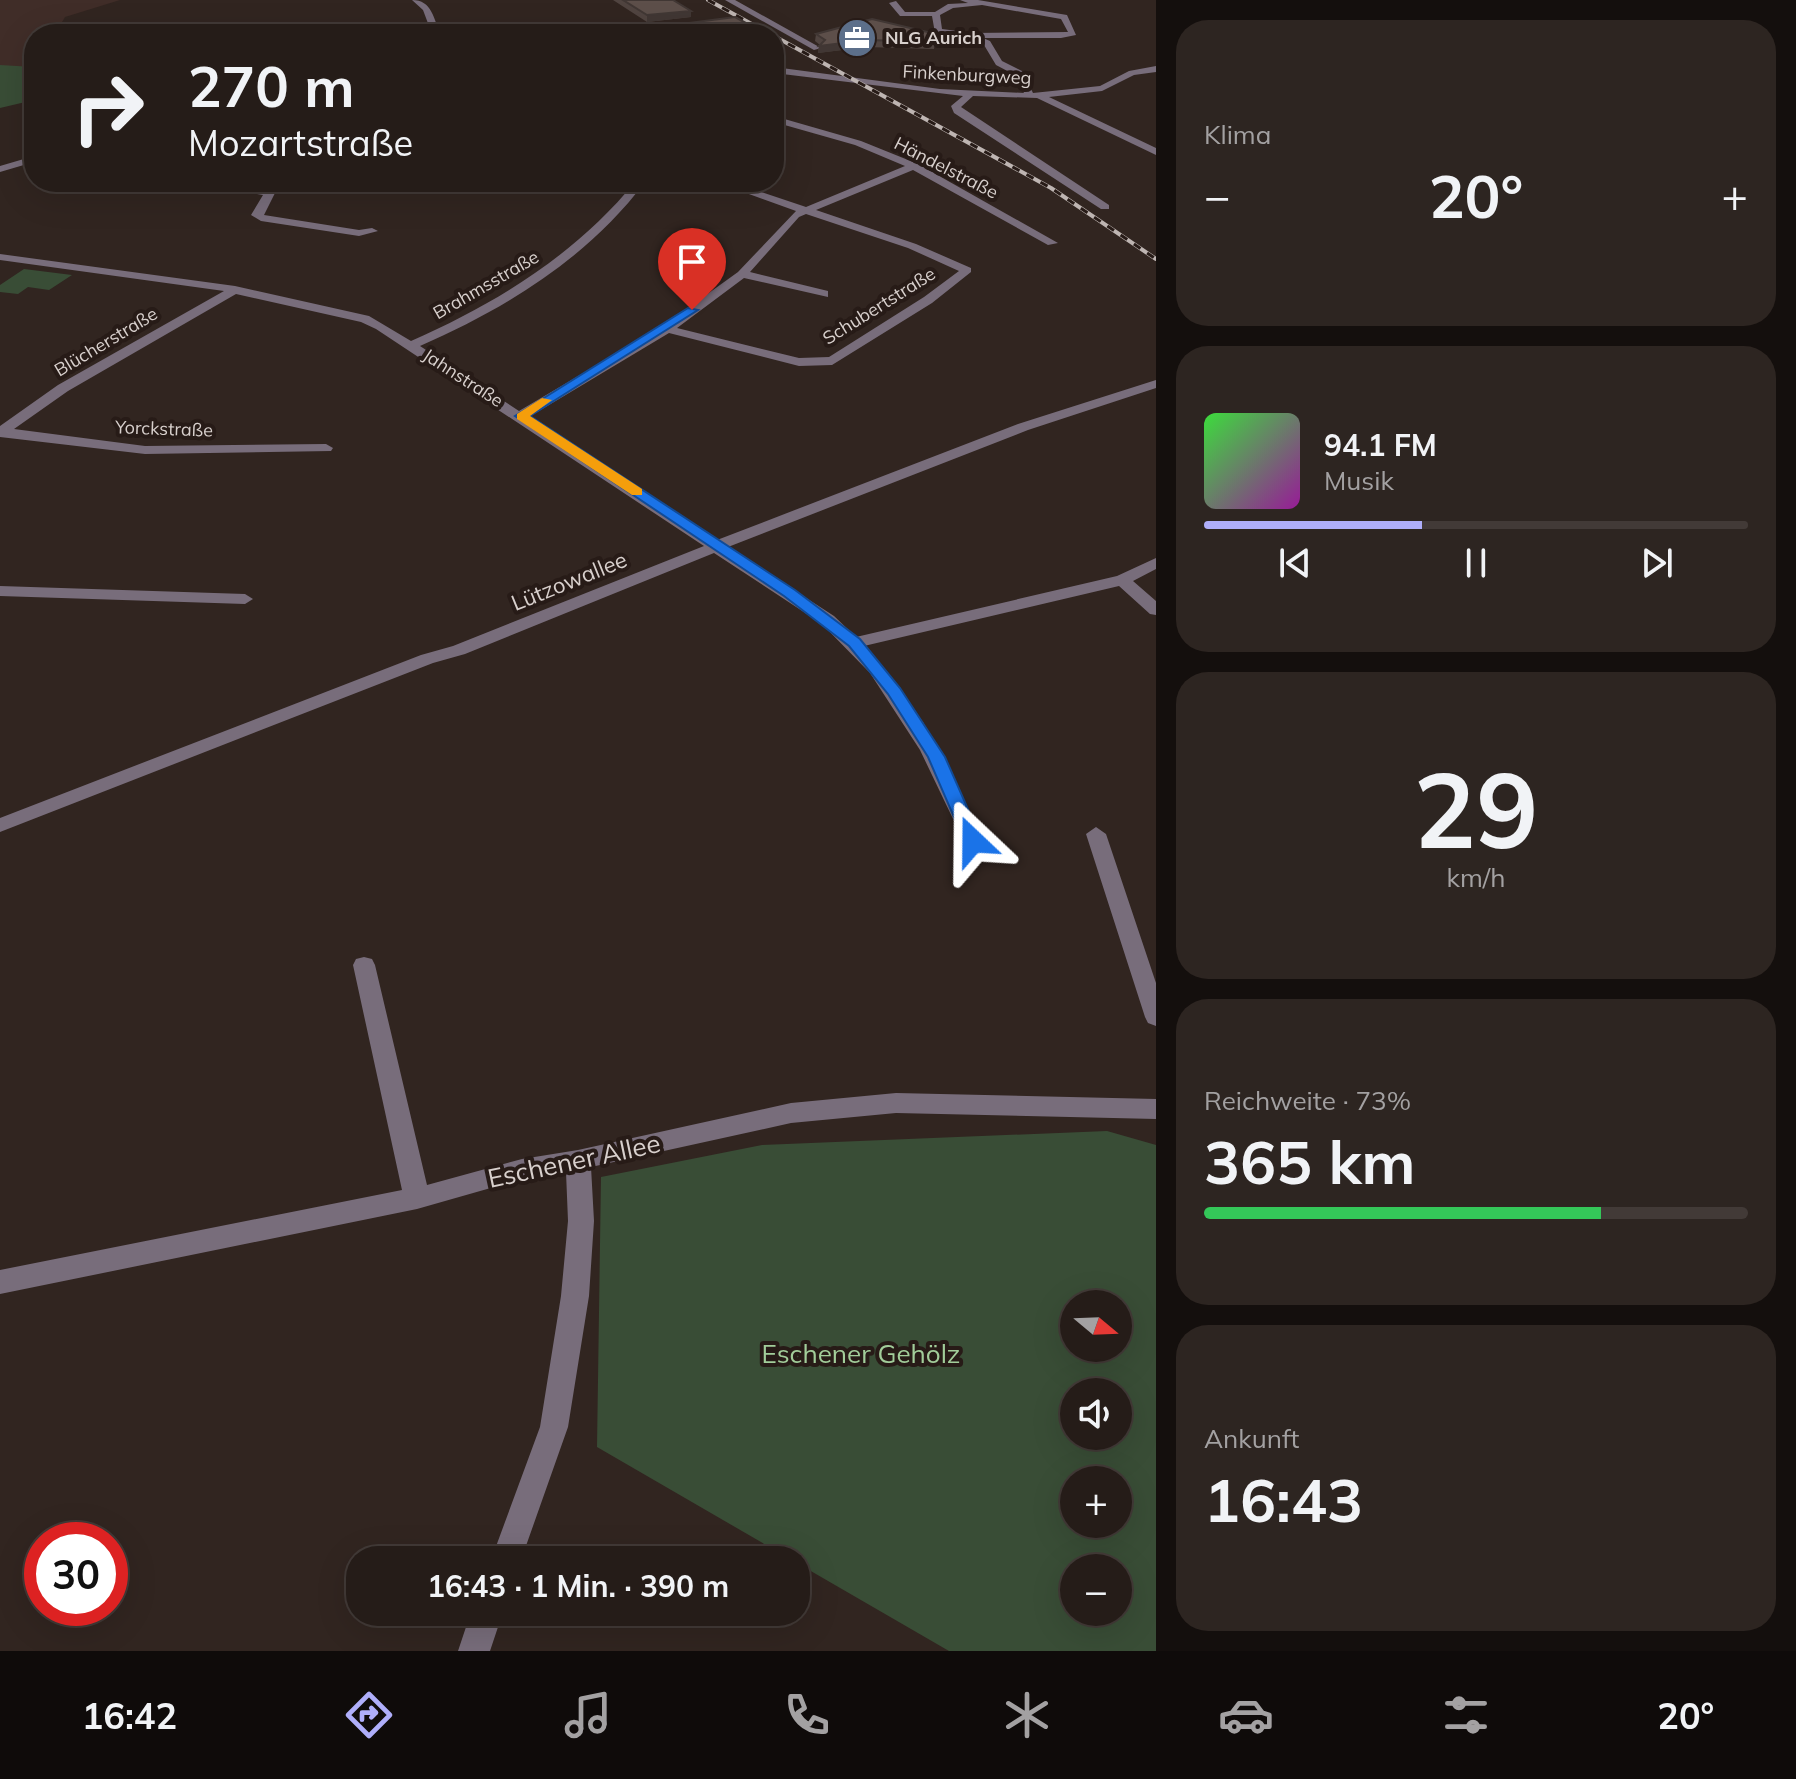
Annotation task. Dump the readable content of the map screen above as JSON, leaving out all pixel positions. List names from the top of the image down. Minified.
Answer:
{"streets":{"street":["Finkenburgweg","Händelstraße","Brahmsstraße","Schubertstraße","Blücherstraße","Jahnstraße","Yorckstraße","Lützowallee","Eschener Allee"]},"crossings":[["Brahmsstraße","Jahnstraße"],["Blücherstraße","Jahnstraße"],["Blücherstraße","Yorckstraße"],["Jahnstraße","Lützowallee"]],"parks":["Eschener Gehölz"],"places":{"office":["NLG Aurich"]},"north":"right","page":{"tile":["Klima",["29","km/h"],["Reichweite · 73%","365 km"],["Ankunft","16:43"]],"turn":["270 m","Mozartstraße"],"heat":["−","20°","+"],"song":["94.1 FM","Musik"],"map_buttons":["+","−"],"limit":"30","trip":"16:43 · 1 Min. · 390 m","tabs":["16:42","20°"]}}
